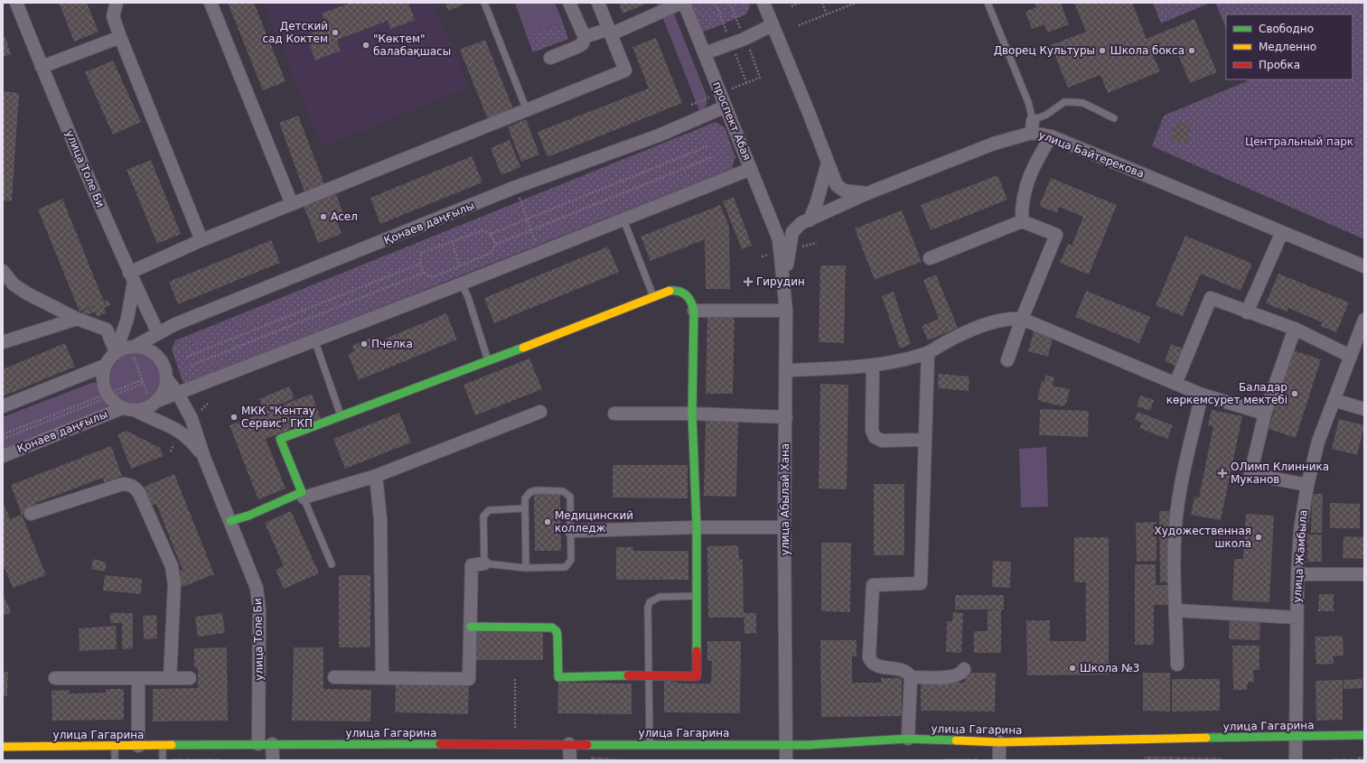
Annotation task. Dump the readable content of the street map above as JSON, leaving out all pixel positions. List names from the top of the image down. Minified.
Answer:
{"streets":{"street":["проспект Абая","улица Байтерекова","улица Толе Би","Қонаев даңғылы","улица Абылай Хана","улица Жамбыла","улица Гагарина"]},"crossings":[["проспект Абая","Қонаев даңғылы"],["проспект Абая","улица Абылай Хана"],["улица Байтерекова","улица Абылай Хана"],["улица Толе Би","Қонаев даңғылы"],["улица Толе Би","улица Гагарина"],["улица Абылай Хана","улица Гагарина"],["улица Жамбыла","улица Гагарина"]],"parks":["Центральный парк"],"places":{"other":["Детский сад Коктем","\"Көктем\" балабақшасы","Дворец Культуры","Школа бокса","Асел","Пчелка","Баладар көркемсурет мектебі","МКК \"Кентау Сервис\" ГКП","Медицинский колледж","Художественная школа","Школа №3"],"health":["Гирудин","ОЛимп Клинника Муканов"]},"legend":["Свободно","Медленно","Пробка"]}
